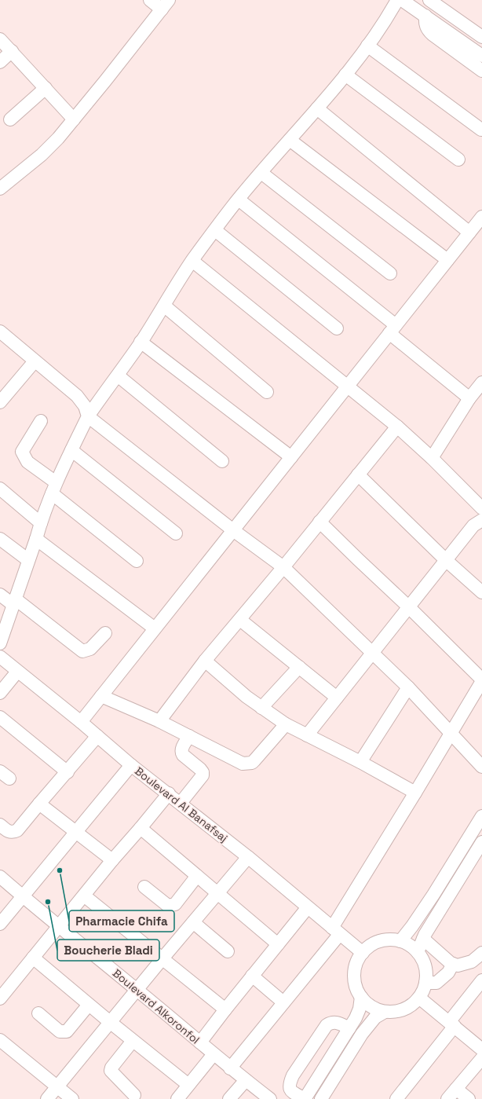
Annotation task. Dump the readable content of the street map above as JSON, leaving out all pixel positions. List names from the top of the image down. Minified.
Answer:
{"streets":{"street":["Boulevard Al Banafsaj","Boulevard Alkoronfol"]},"places":["Pharmacie Chifa","Boucherie Bladi"]}
